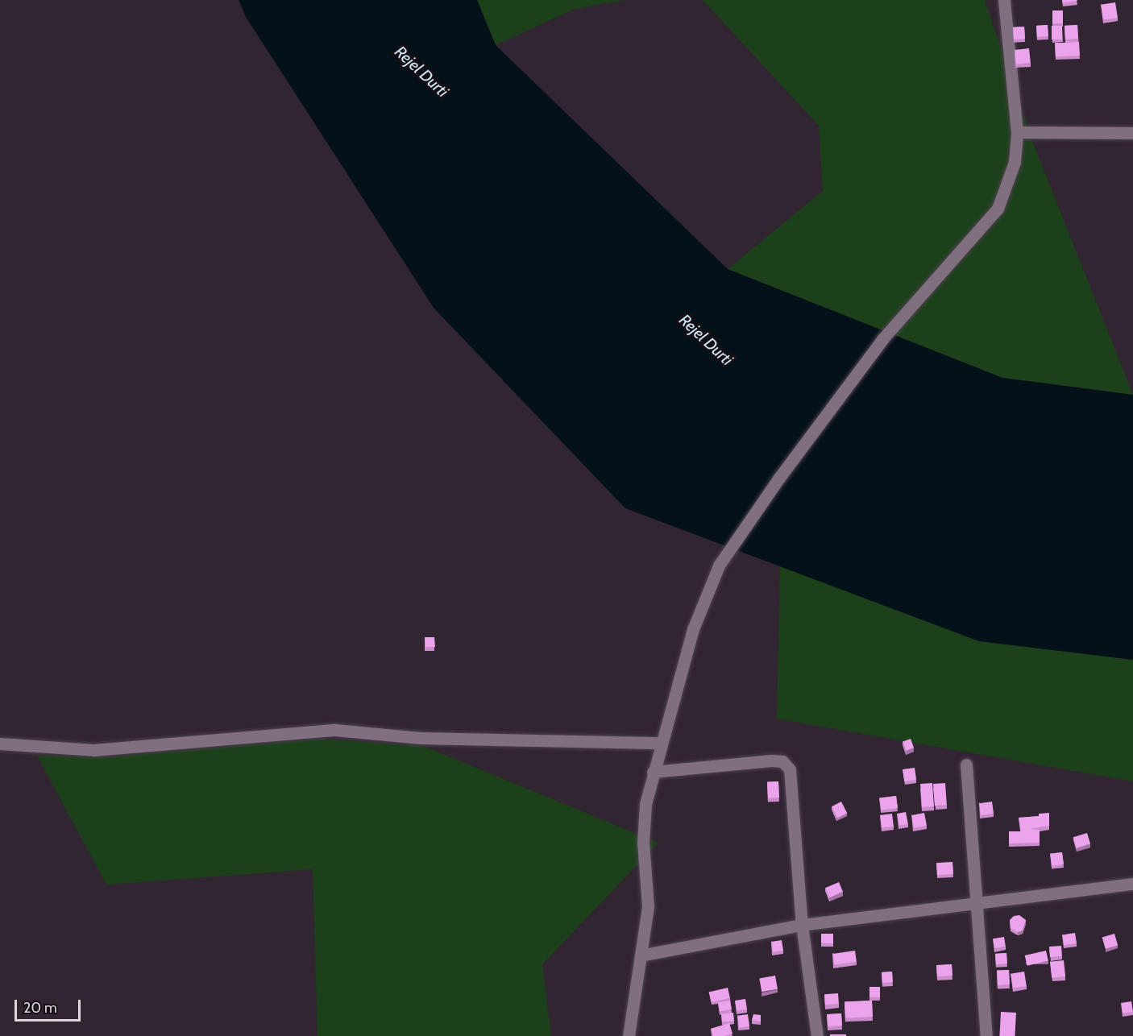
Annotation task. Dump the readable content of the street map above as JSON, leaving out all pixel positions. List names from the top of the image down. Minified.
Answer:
{"water":["Rejel Durti"],"scale_bar":"20 m"}
